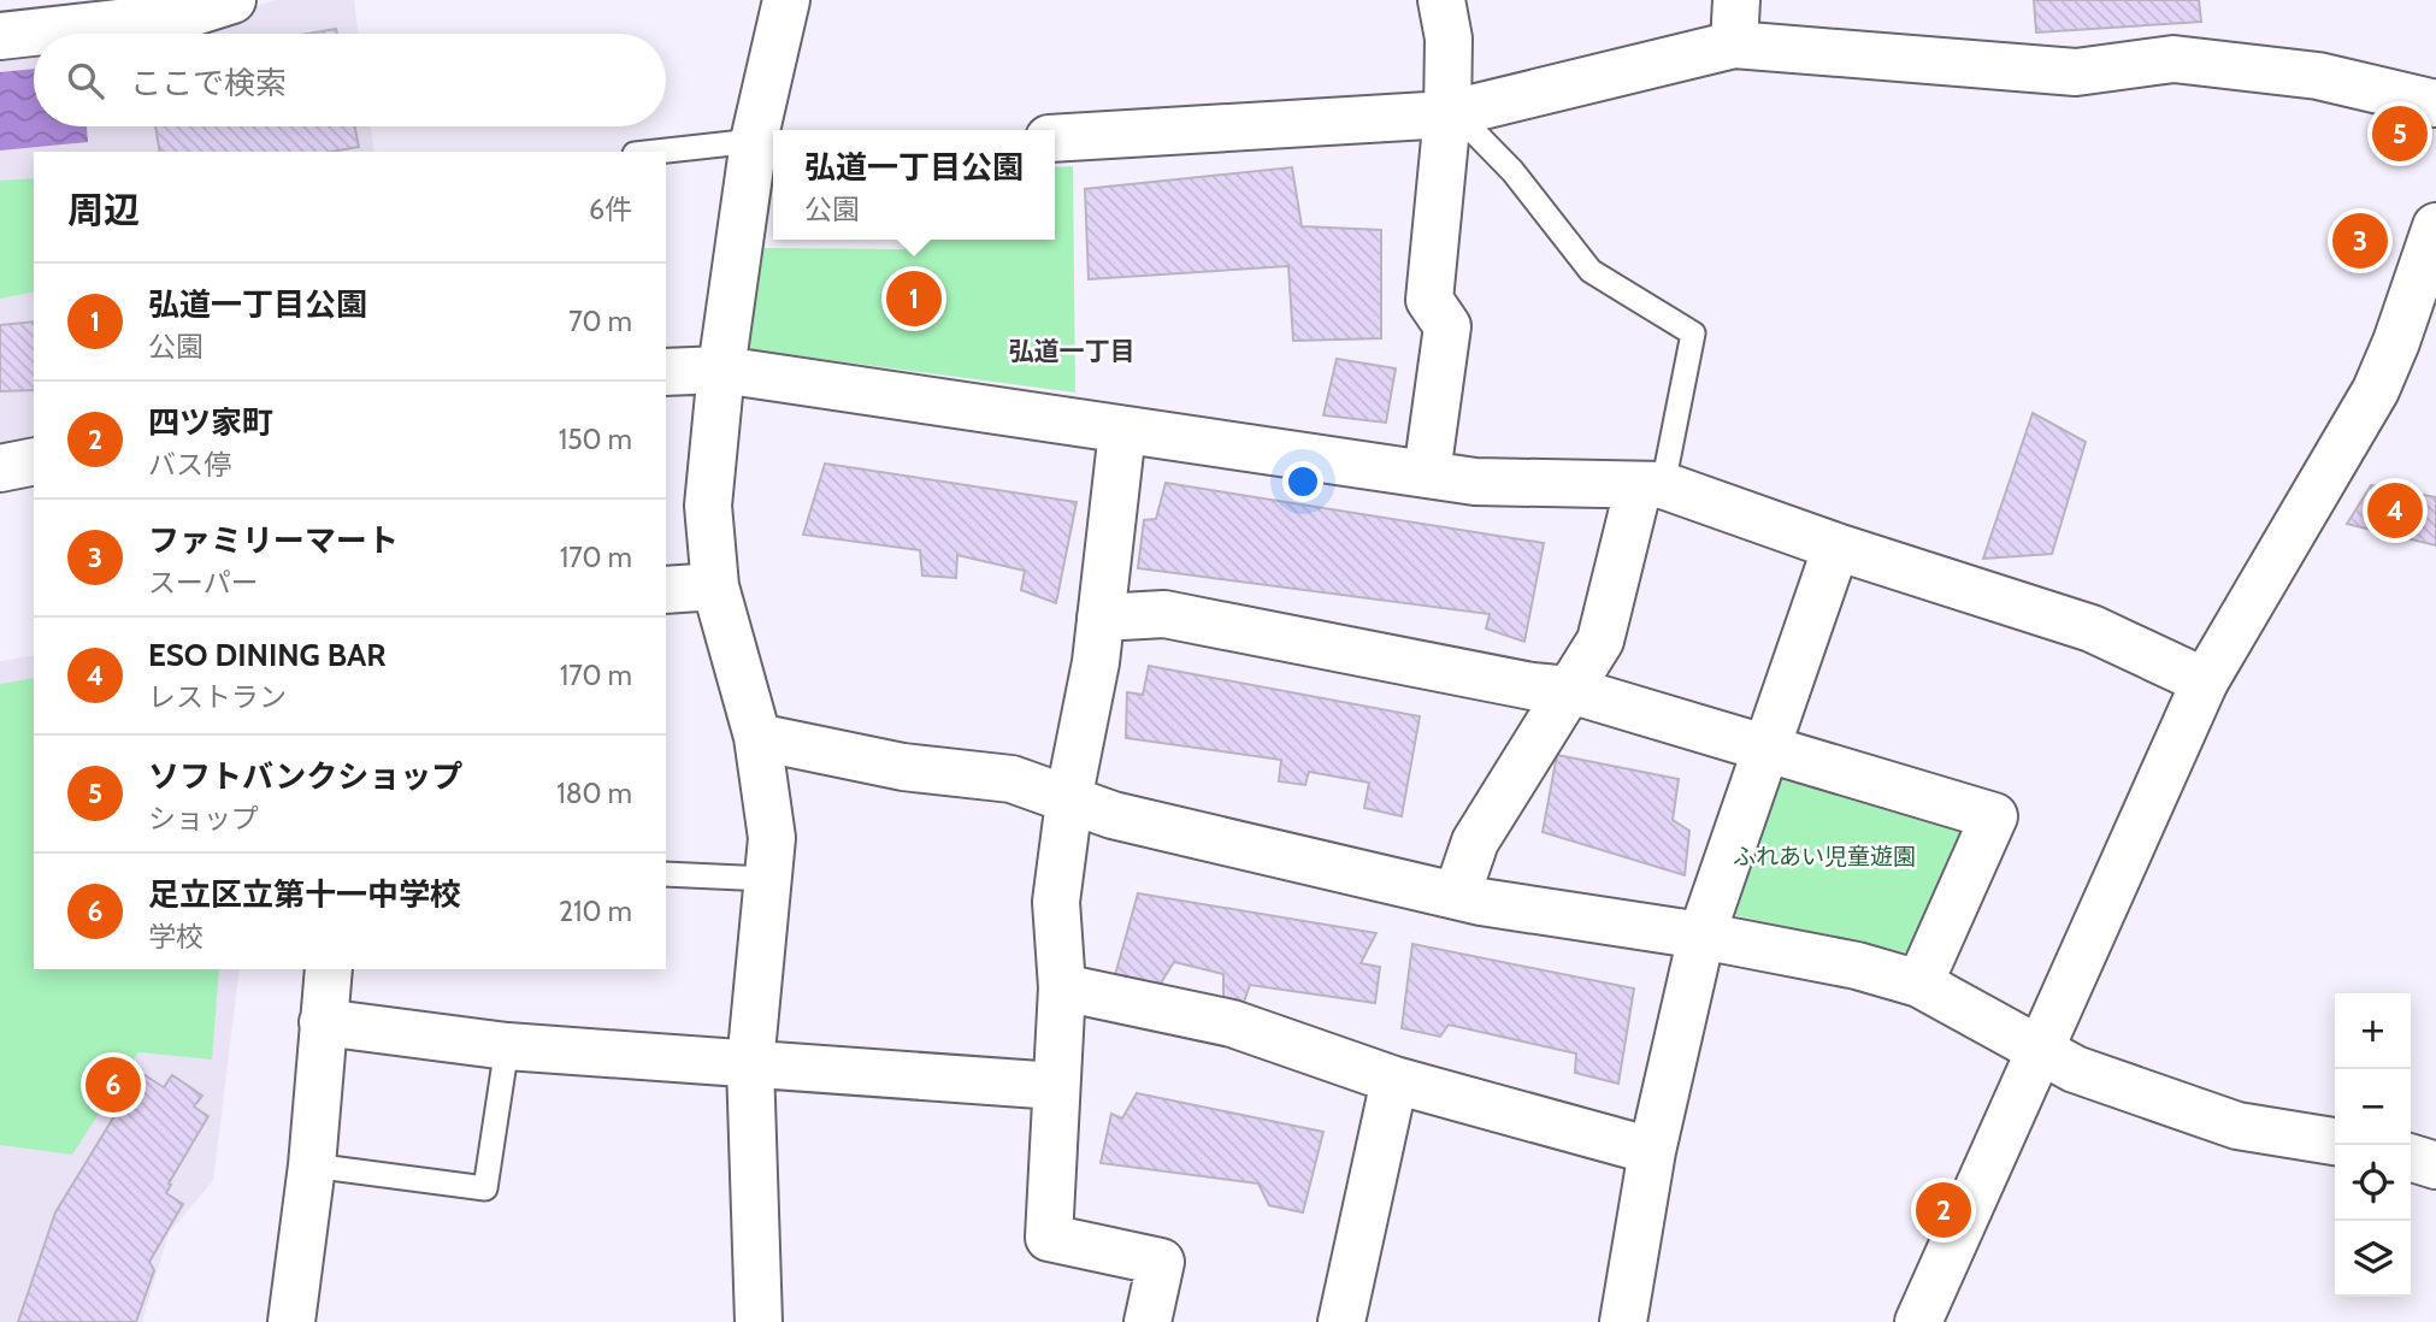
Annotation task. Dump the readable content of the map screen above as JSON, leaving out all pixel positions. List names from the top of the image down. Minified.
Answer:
{"districts":["弘道一丁目"],"parks":["ふれあい児童遊園"],"page":{"search":"ここで検索","pins":["5","3","1","4","6","2"],"popup":["弘道一丁目公園","公園"],"heading":["周辺","6件"],"list":[{"mark":"1","name":"弘道一丁目公園","note":"公園","value":"70 m"},{"mark":"2","name":"四ツ家町","note":"バス停","value":"150 m"},{"mark":"3","name":"ファミリーマート","note":"スーパー","value":"170 m"},{"mark":"4","name":"ESO DINING BAR","note":"レストラン","value":"170 m"},{"mark":"5","name":"ソフトバンクショップ","note":"ショップ","value":"180 m"},{"mark":"6","name":"足立区立第十一中学校","note":"学校","value":"210 m"}],"map_buttons":["+","−"]}}
